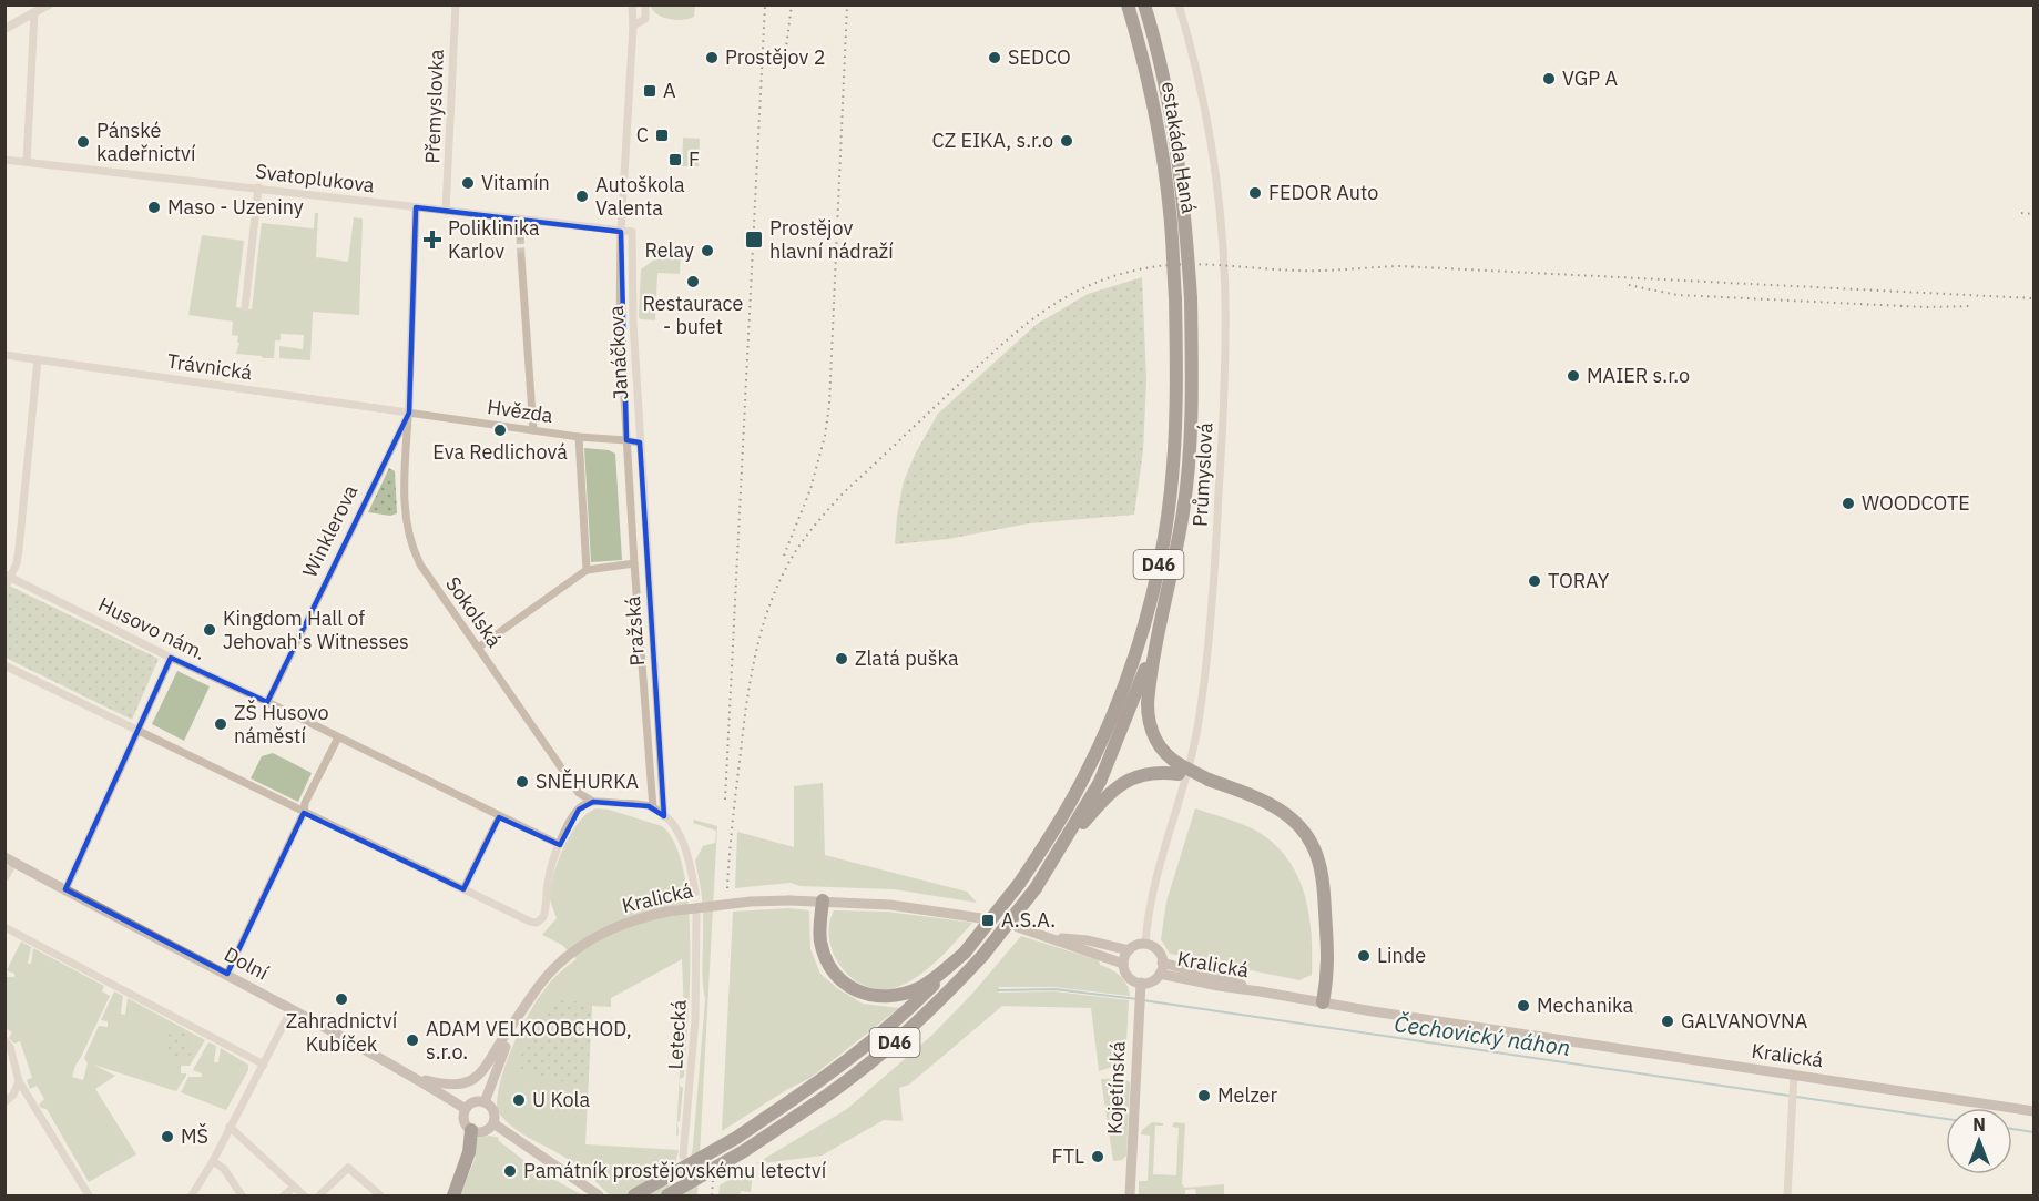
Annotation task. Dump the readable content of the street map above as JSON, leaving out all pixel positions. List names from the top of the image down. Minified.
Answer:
{"streets":{"highway":["estakáda Haná","D46"],"main road":["Kralická","Dolní","Kojetínská"],"street":["Přemyslovka","Svatoplukova","Janáčkova","Trávnická","Hvězda","Průmyslová","Winklerova","Sokolská","Husovo nám.","Pražská","Letecká"]},"crossings":[["Přemyslovka","Svatoplukova"],["estakáda Haná","D46"],["Svatoplukova","Janáčkova"],["Svatoplukova","Sokolská"],["Janáčkova","Hvězda"],["Janáčkova","Pražská"],["Trávnická","Hvězda"],["Trávnická","Winklerova"],["Trávnická","Sokolská"],["Hvězda","Winklerova"],["Hvězda","Sokolská"],["Hvězda","Pražská"],["Průmyslová","Kralická"],["Průmyslová","Kojetínská"],["Winklerova","Sokolská"],["Winklerova","Husovo nám."],["Kralická","Dolní"],["Kralická","Kojetínská"]],"water":["Čechovický náhon"],"places":{"other":["Prostějov 2","SEDCO","VGP A","CZ EIKA, s.r.o","Pánské kadeřnictví","Vitamín","FEDOR Auto","Autoškola Valenta","Maso - Uzeniny","Relay","Restaurace - bufet","MAIER s.r.o","Eva Redlichová","WOODCOTE","TORAY","Kingdom Hall of Jehovah's Witnesses","Zlatá puška","ZŠ Husovo náměstí","SNĚHURKA","Linde","Zahradnictví Kubíček","Mechanika","GALVANOVNA","ADAM VELKOOBCHOD, s.r.o.","Melzer","U Kola","MŠ","FTL","Památník prostějovskému letectví"],"transit":["A","C","F","Prostějov hlavní nádraží","A.S.A."],"health":["Poliklinika Karlov"]},"north":"top"}
